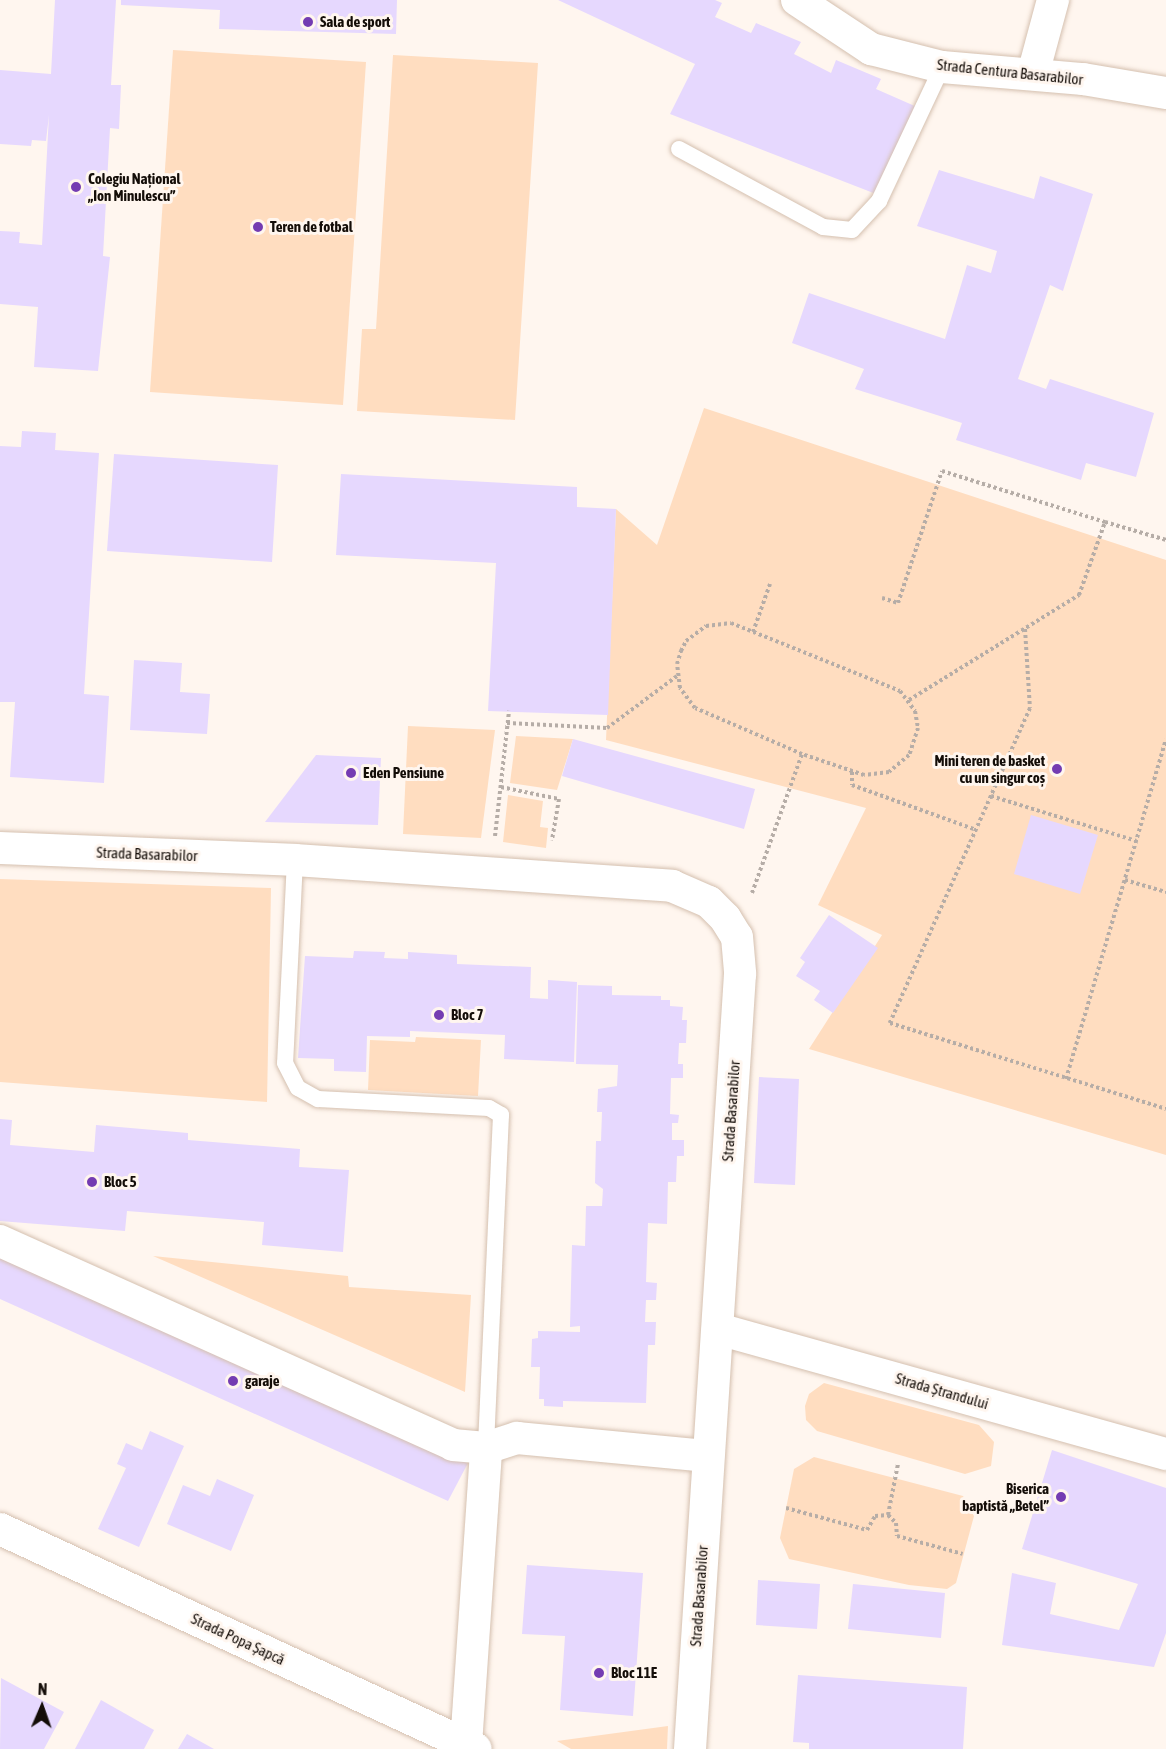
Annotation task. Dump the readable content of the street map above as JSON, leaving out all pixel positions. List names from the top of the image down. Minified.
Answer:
{"streets":{"street":["Strada Centura Basarabilor","Strada Basarabilor","Strada Ștrandului","Strada Popa Șapcă"]},"crossings":[["Strada Basarabilor","Strada Ștrandului"]],"places":["Sala de sport","Colegiu Național „Ion Minulescu”","Teren de fotbal","Mini teren de basket cu un singur coș","Eden Pensiune","Bloc 7","Bloc 5","garaje","Biserica baptistă „Betel”","Bloc 11E"],"north":"top"}
